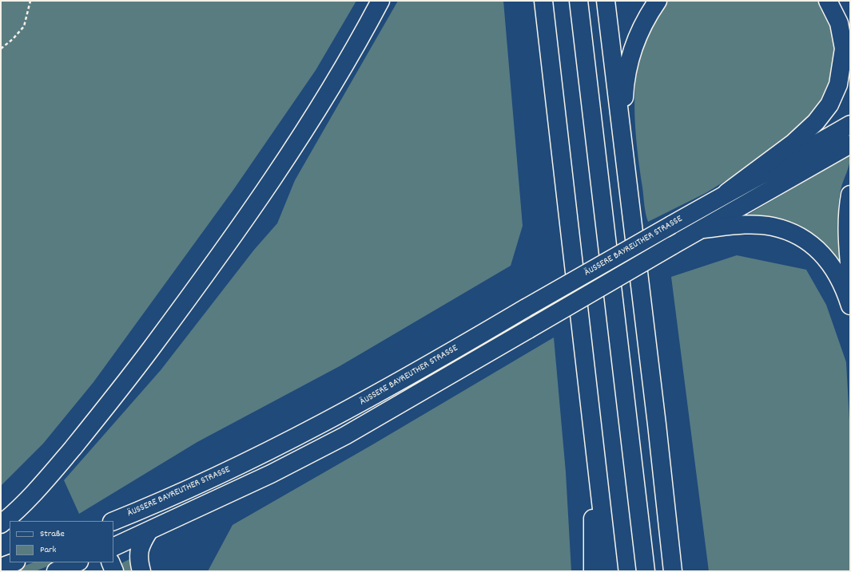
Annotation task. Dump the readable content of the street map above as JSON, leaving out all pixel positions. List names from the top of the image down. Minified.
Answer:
{"streets":{"main road":["ÄUSSERE BAYREUTHER STRASSE"]},"legend":["Straße","Park"]}
